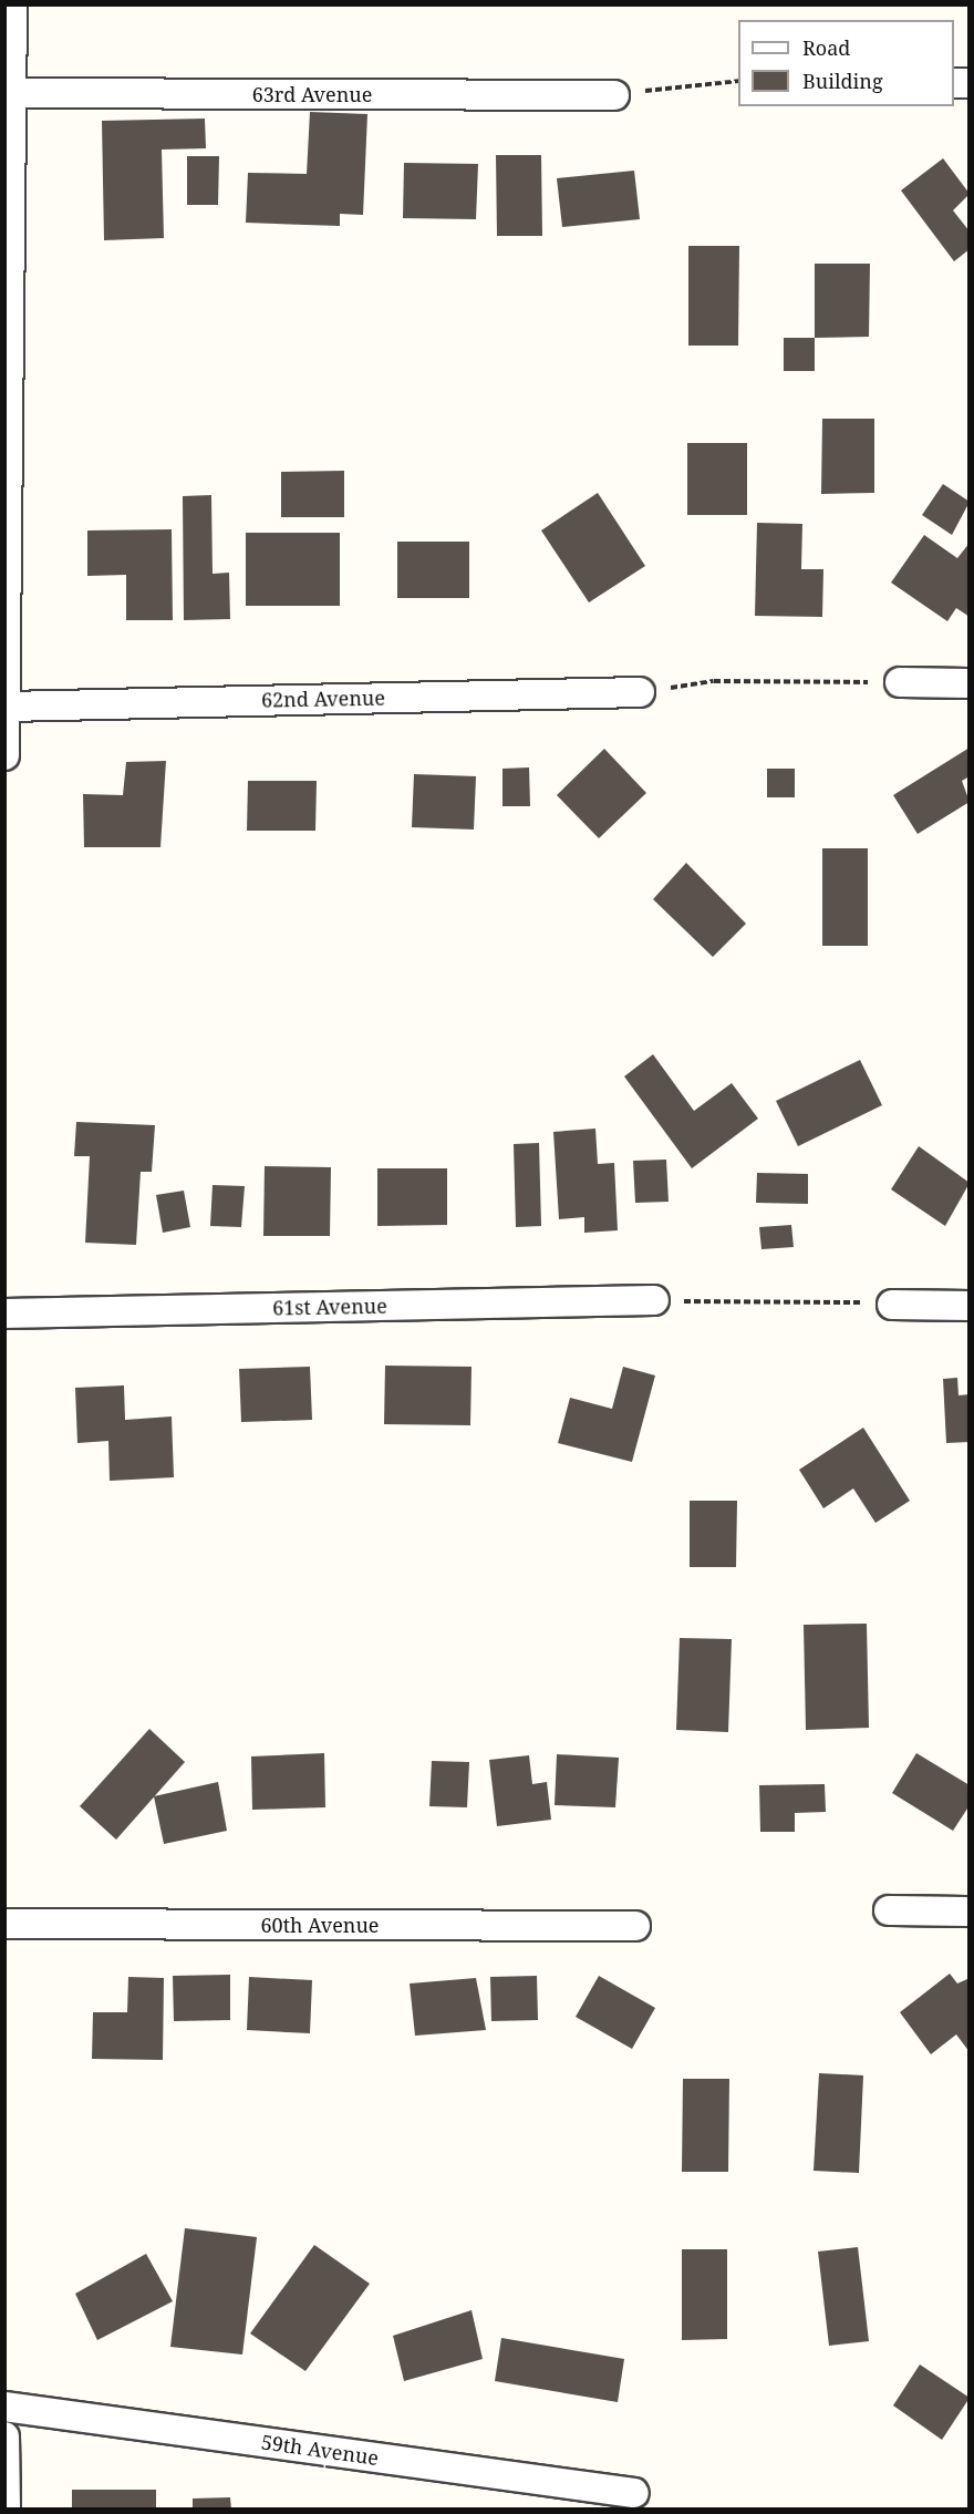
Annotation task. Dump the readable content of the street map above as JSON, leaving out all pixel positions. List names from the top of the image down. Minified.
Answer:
{"streets":{"street":["63rd Avenue","62nd Avenue","61st Avenue","60th Avenue","59th Avenue"]},"legend":["Road","Building"]}
